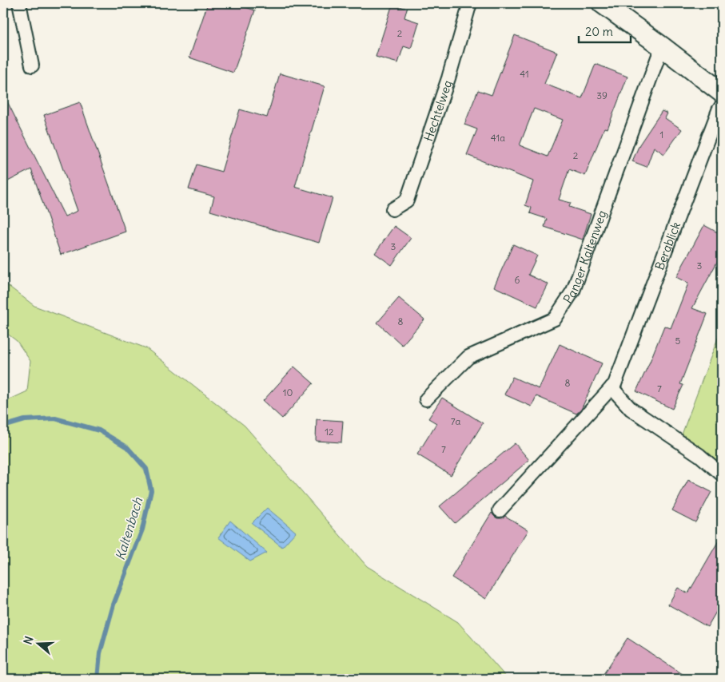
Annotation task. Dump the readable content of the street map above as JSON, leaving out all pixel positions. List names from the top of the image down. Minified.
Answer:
{"streets":{"street":["Hechtelweg","Bergblick","Panger Kaltenweg"]},"water":["Kaltenbach"],"house_numbers":["2","41","39","1","41a","2","3","3","6","8","5","8","7","10","7a","12","7"],"scale_bar":"20 m","north":"left"}
